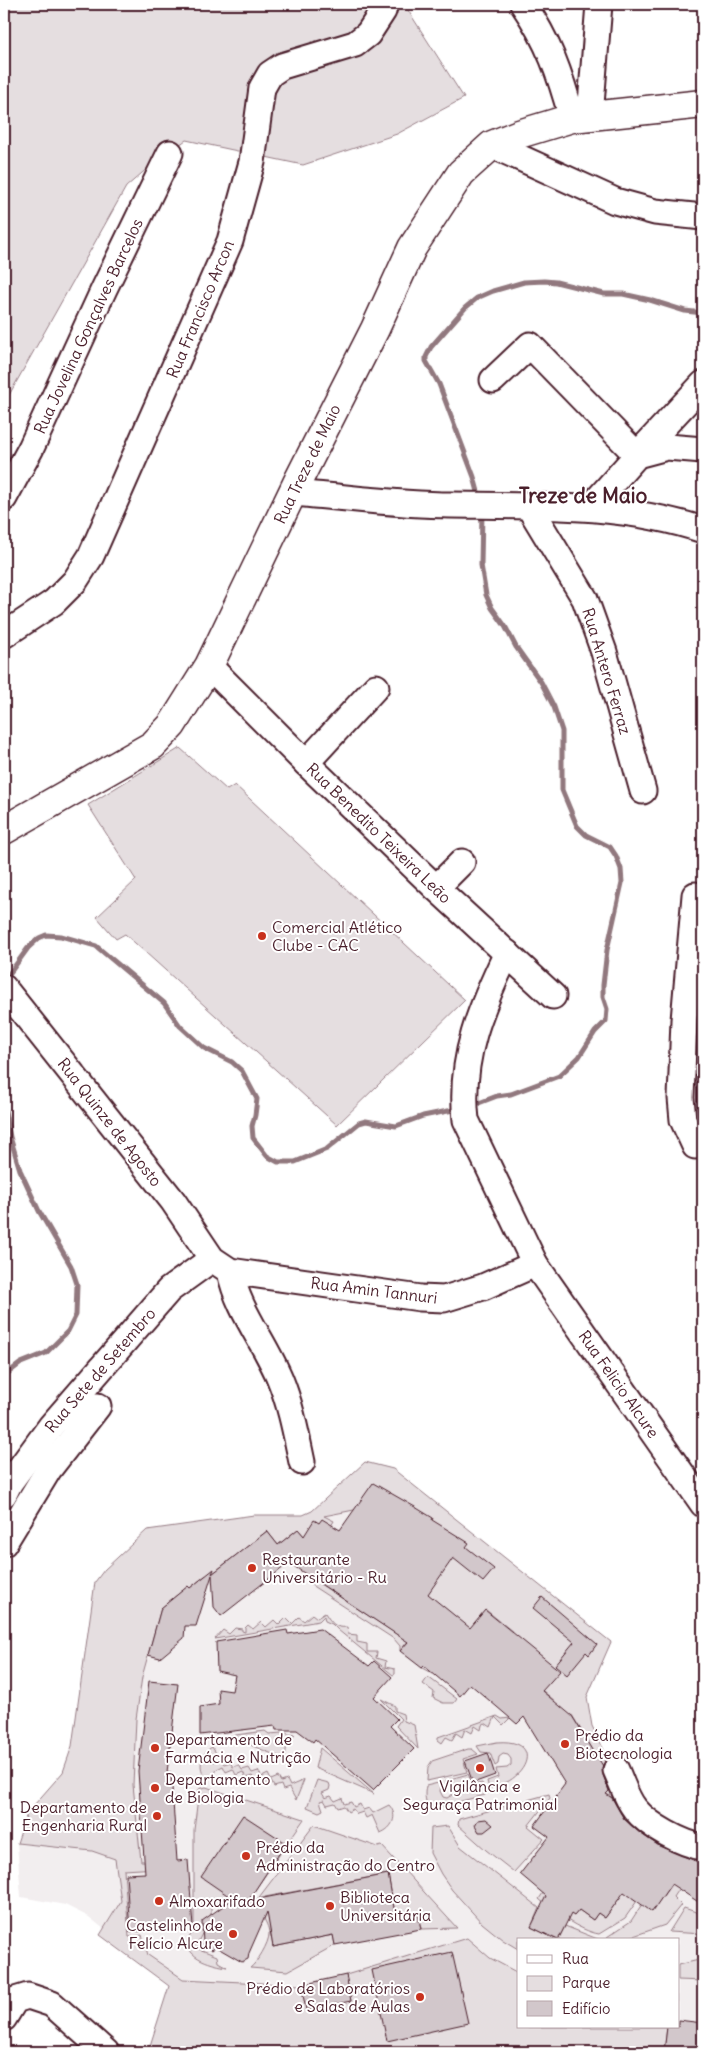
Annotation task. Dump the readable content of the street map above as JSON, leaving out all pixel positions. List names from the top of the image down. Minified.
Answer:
{"streets":{"highway":["Rua Treze de Maio"],"street":["Rua Francisco Arcon","Rua Jovelina Gonçalves Barcelos","Rua Antero Ferraz","Rua Benedito Teixeira Leão","Rua Quinze de Agosto","Rua Amin Tannuri","Rua Sete de Setembro","Rua Felicio Alcure"]},"crossings":[["Rua Treze de Maio","Rua Benedito Teixeira Leão"],["Rua Benedito Teixeira Leão","Rua Felicio Alcure"],["Rua Quinze de Agosto","Rua Amin Tannuri"],["Rua Quinze de Agosto","Rua Sete de Setembro"],["Rua Amin Tannuri","Rua Sete de Setembro"],["Rua Amin Tannuri","Rua Felicio Alcure"]],"districts":["Treze de Maio"],"places":["Comercial Atlético Clube - CAC","Restaurante Universitário - Ru","Prédio da Biotecnologia","Departamento de Farmácia e Nutrição","Vigilância e Seguraça Patrimonial","Departamento de Biologia","Departamento de Engenharia Rural","Prédio da Administração do Centro","Almoxarifado","Biblioteca Universitária","Castelinho de Felício Alcure","Prédio de Laboratórios e Salas de Aulas"],"legend":["Rua","Parque","Edifício"]}
